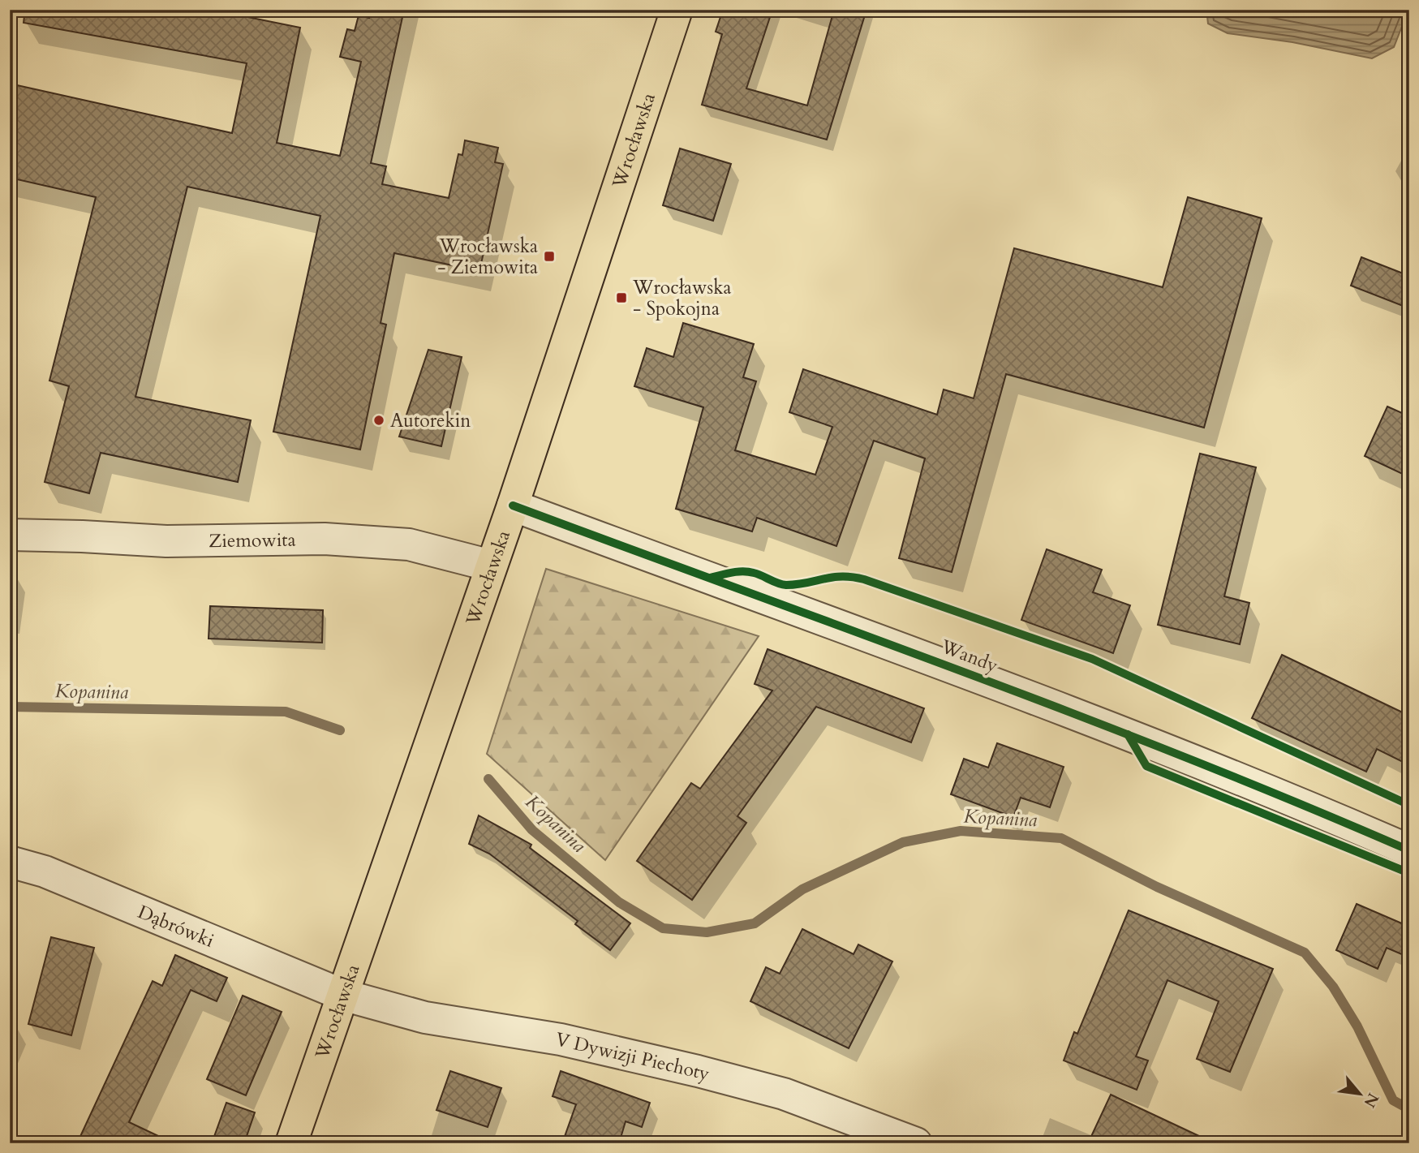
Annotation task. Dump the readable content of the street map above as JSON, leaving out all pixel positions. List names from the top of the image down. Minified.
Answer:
{"streets":{"main road":["Wrocławska"],"street":["Ziemowita","Wandy","Dąbrówki","V Dywizji Piechoty"]},"crossings":[["Wrocławska","Ziemowita"],["Wrocławska","Wandy"],["Wrocławska","Dąbrówki"],["Wrocławska","V Dywizji Piechoty"],["Dąbrówki","V Dywizji Piechoty"]],"water":["Kopanina"],"places":{"transit":["Wrocławska - Ziemowita","Wrocławska - Spokojna"],"other":["Autorekin"]},"north":"bottom right"}
